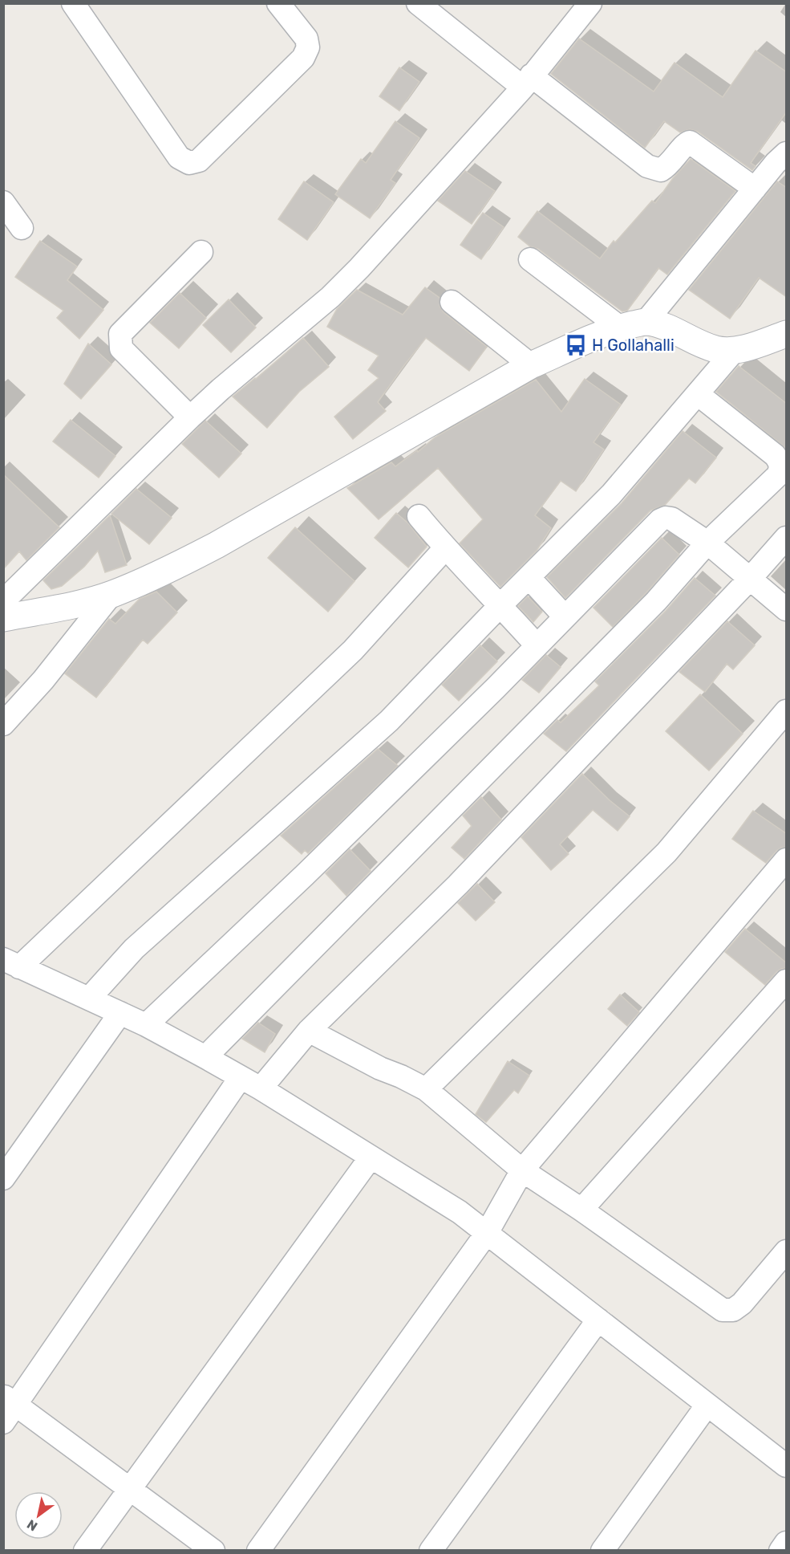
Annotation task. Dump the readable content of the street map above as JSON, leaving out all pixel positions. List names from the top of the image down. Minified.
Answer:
{"places":{"bus stop":["H Gollahalli"]},"north":"bottom left"}
